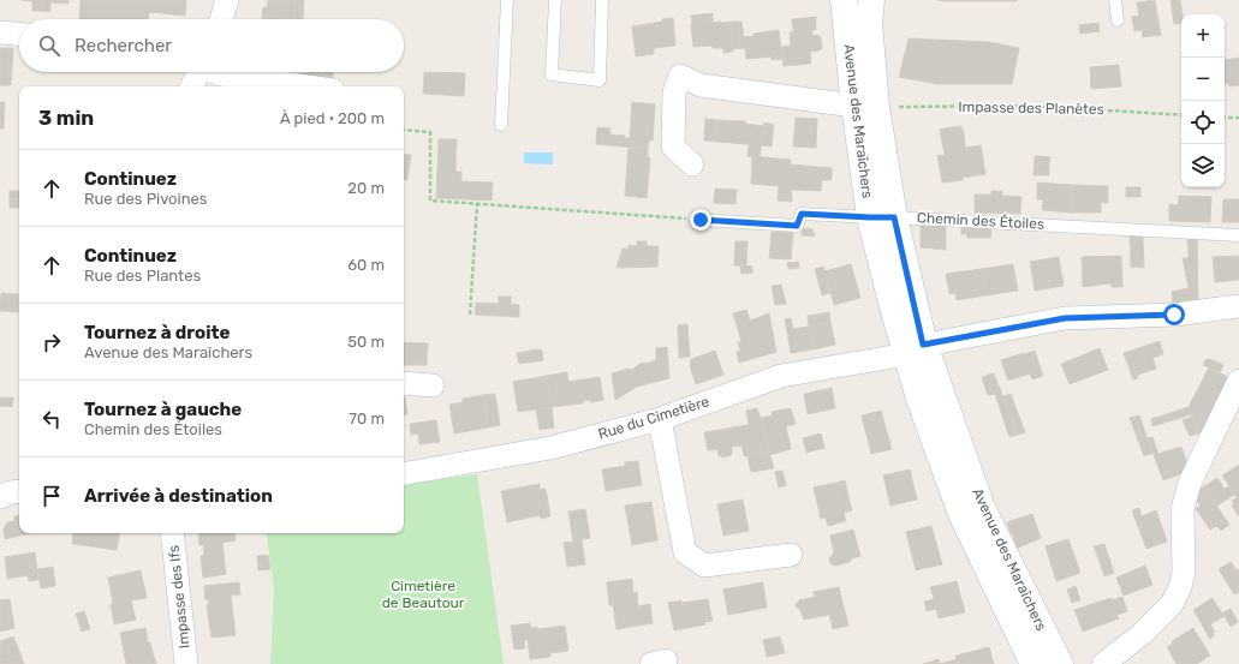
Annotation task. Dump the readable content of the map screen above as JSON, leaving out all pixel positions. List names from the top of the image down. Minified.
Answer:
{"streets":{"main road":["Avenue des Maraîchers"],"street":["Rue du Cimetière","Impasse des Ifs"],"lane":["Chemin des Étoiles"],"path":["Impasse des Planètes"]},"crossings":[["Impasse des Planètes","Avenue des Maraîchers"],["Avenue des Maraîchers","Chemin des Étoiles"],["Avenue des Maraîchers","Rue du Cimetière"]],"parks":["Cimetière de Beautour"],"page":{"map_buttons":["+","−"],"search":"Rechercher","heading":["3 min","À pied · 200 m"],"list":[["Continuez","Rue des Pivoines","20 m"],["Continuez","Rue des Plantes","60 m"],["Tournez à droite","Avenue des Maraîchers","50 m"],["Tournez à gauche","Chemin des Étoiles","70 m"],"Arrivée à destination"]}}
